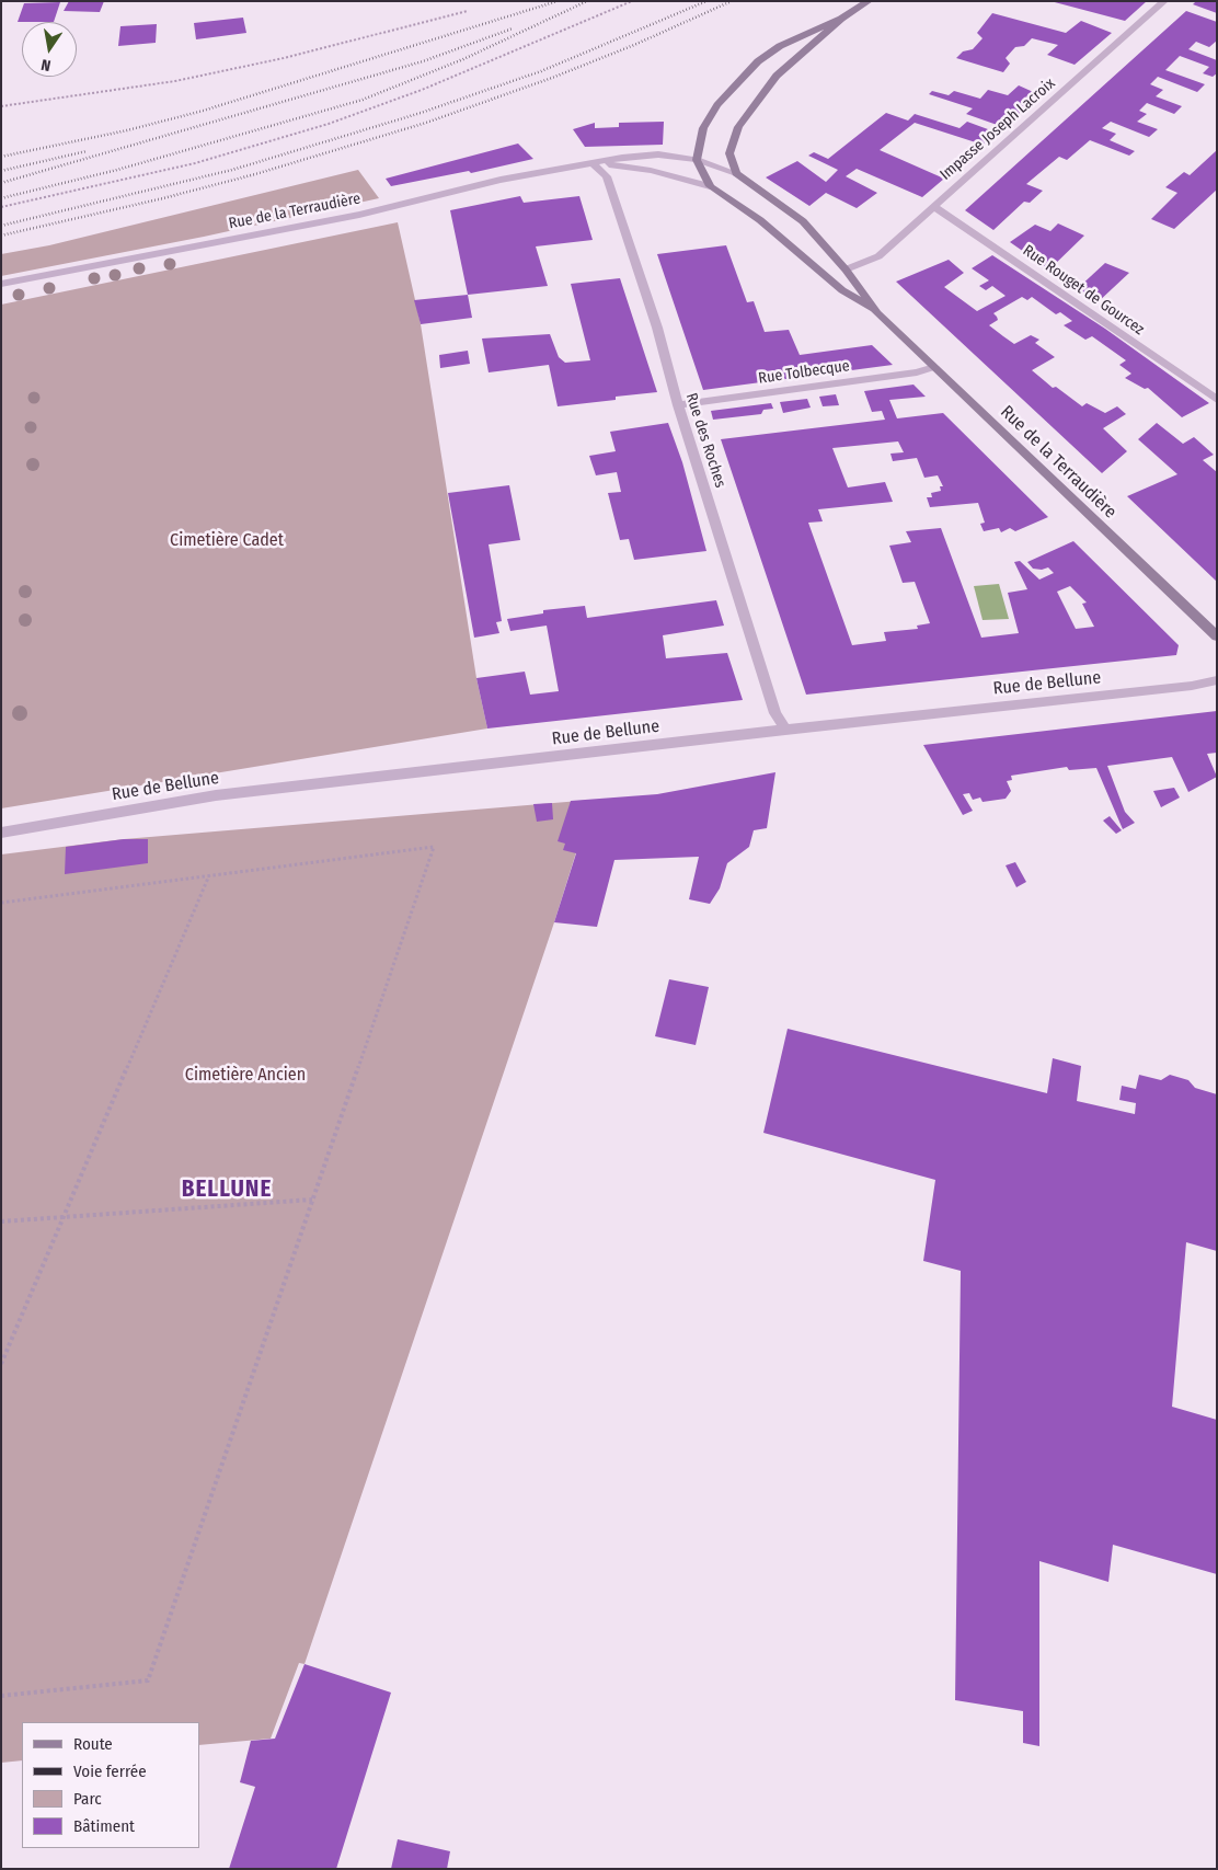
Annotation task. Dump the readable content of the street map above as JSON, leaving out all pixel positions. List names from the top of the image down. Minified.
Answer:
{"streets":{"main road":["Rue de la Terraudière"],"street":["Impasse Joseph Lacroix","Rue Rouget de Gourcez","Rue Tolbecque","Rue des Roches","Rue de Bellune"]},"crossings":[["Impasse Joseph Lacroix","Rue de la Terraudière"],["Impasse Joseph Lacroix","Rue Rouget de Gourcez"],["Rue de la Terraudière","Rue Tolbecque"],["Rue de la Terraudière","Rue des Roches"],["Rue Tolbecque","Rue des Roches"],["Rue des Roches","Rue de Bellune"]],"districts":["BELLUNE"],"parks":["Cimetière Cadet","Cimetière Ancien"],"legend":["Route","Voie ferrée","Parc","Bâtiment"],"north":"bottom"}
